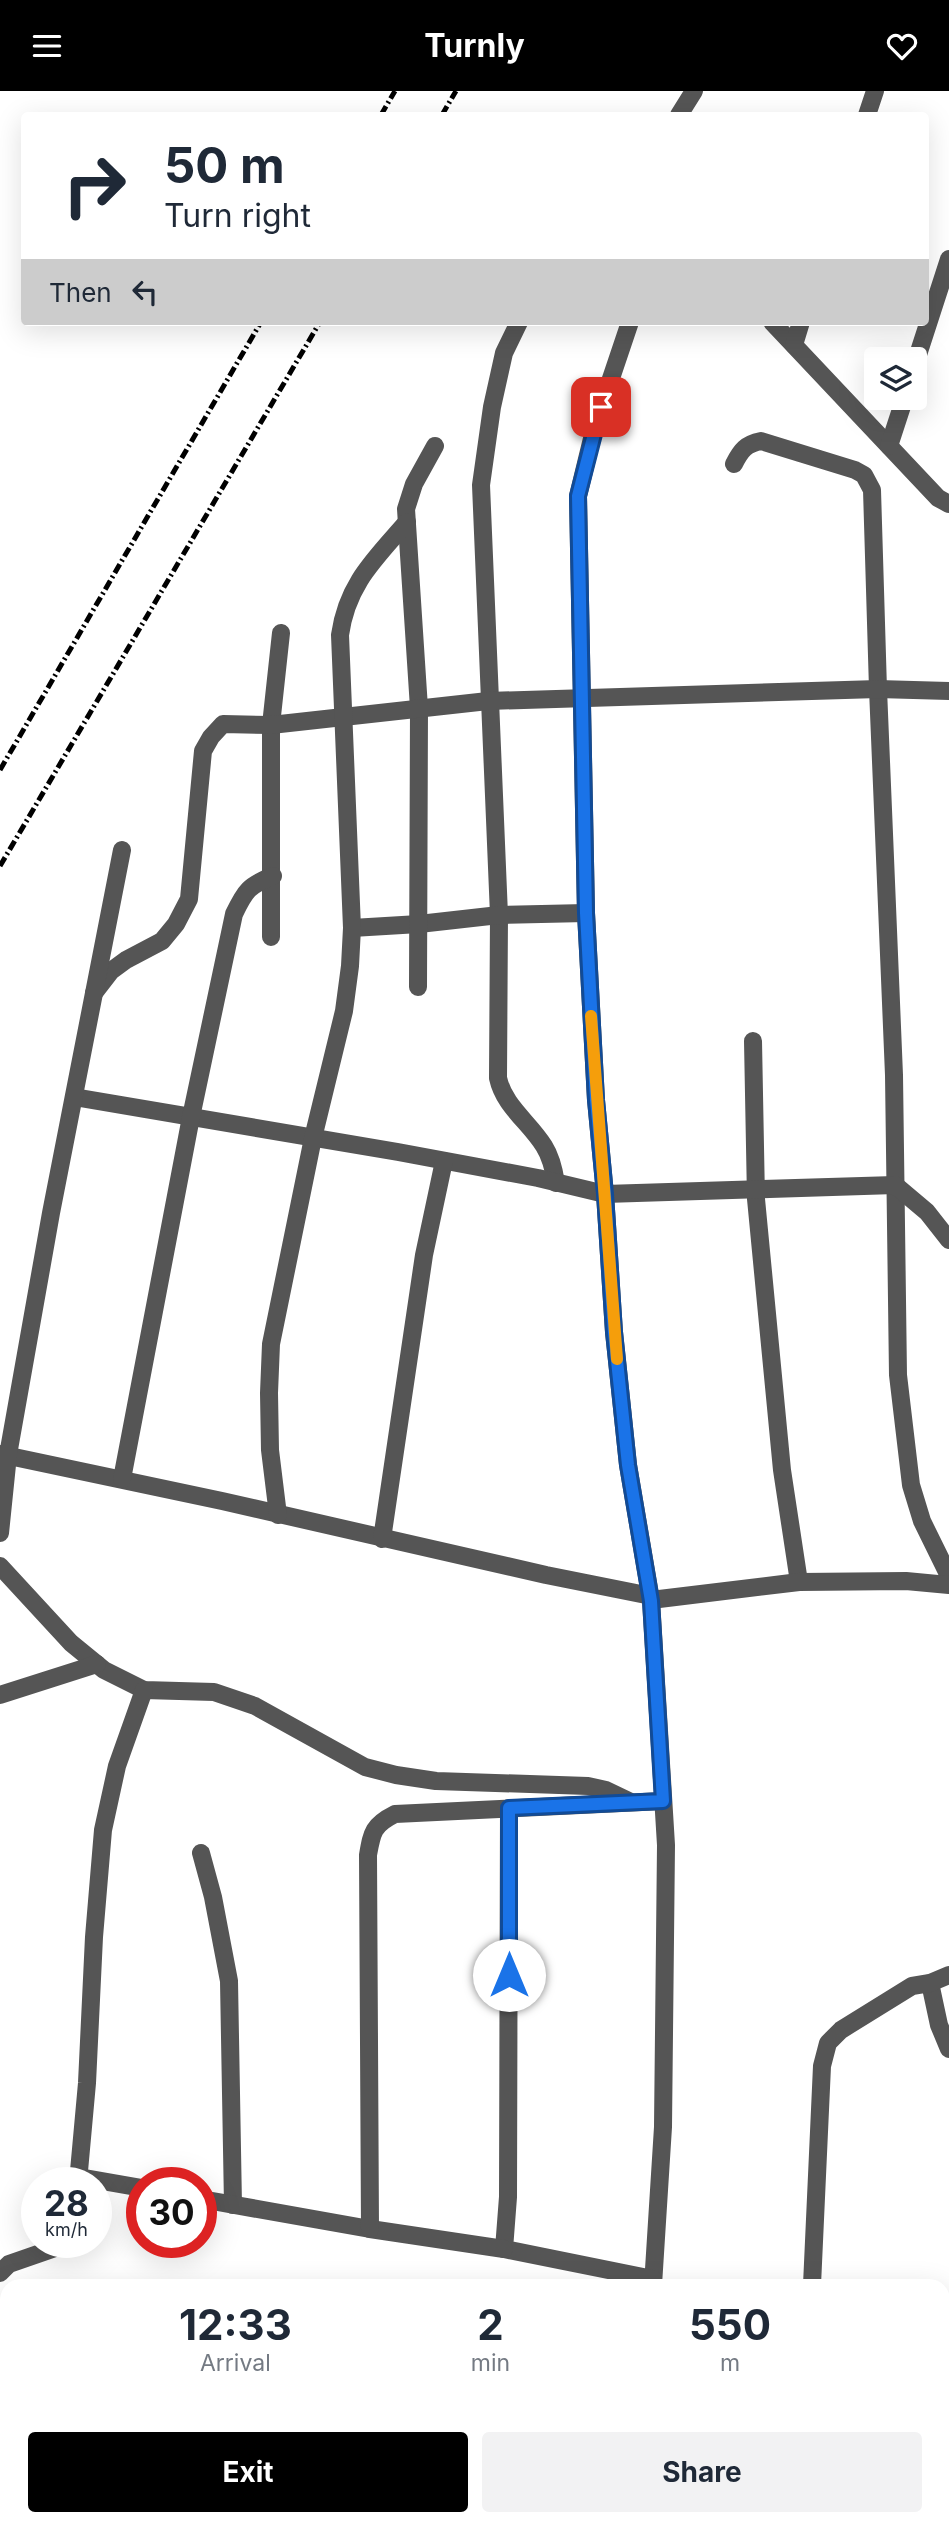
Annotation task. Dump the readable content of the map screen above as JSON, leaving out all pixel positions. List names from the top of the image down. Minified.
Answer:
{"page":{"header":"Turnly","turn":["50 m","Turn right"],"then":"Then","speed":"28 km/h","limit":"30","eta":["12:33","Arrival","2","min","550","m"],"buttons":["Exit","Share"]}}
